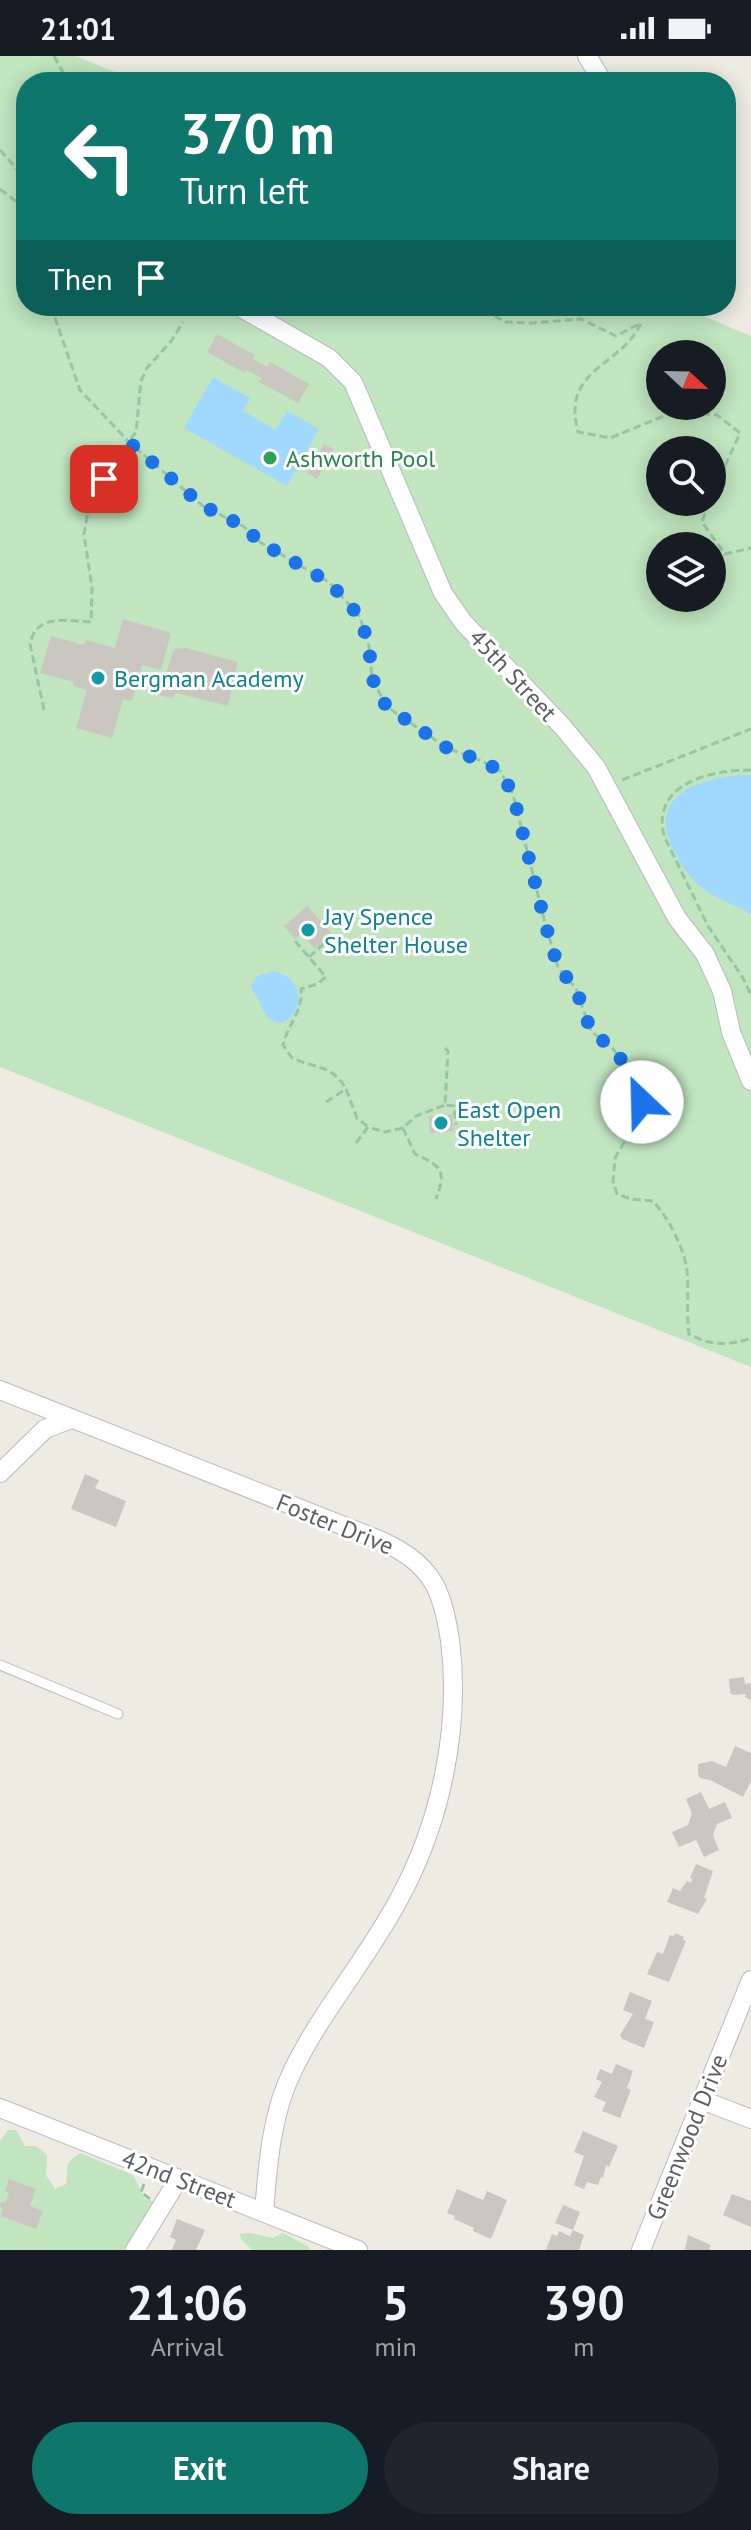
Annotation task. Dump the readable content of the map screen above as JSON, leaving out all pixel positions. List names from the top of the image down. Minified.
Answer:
{"streets":{"street":["45th Street","Foster Drive","Greenwood Drive","42nd Street"]},"crossings":[["Foster Drive","42nd Street"]],"places":["Ashworth Pool","Bergman Academy","Jay Spence Shelter House","East Open Shelter"],"north":"right","page":{"status":"21:01","turn":["370 m","Turn left"],"then":"Then","eta":["21:06","Arrival","5","min","390","m"],"buttons":["Exit","Share"]}}
